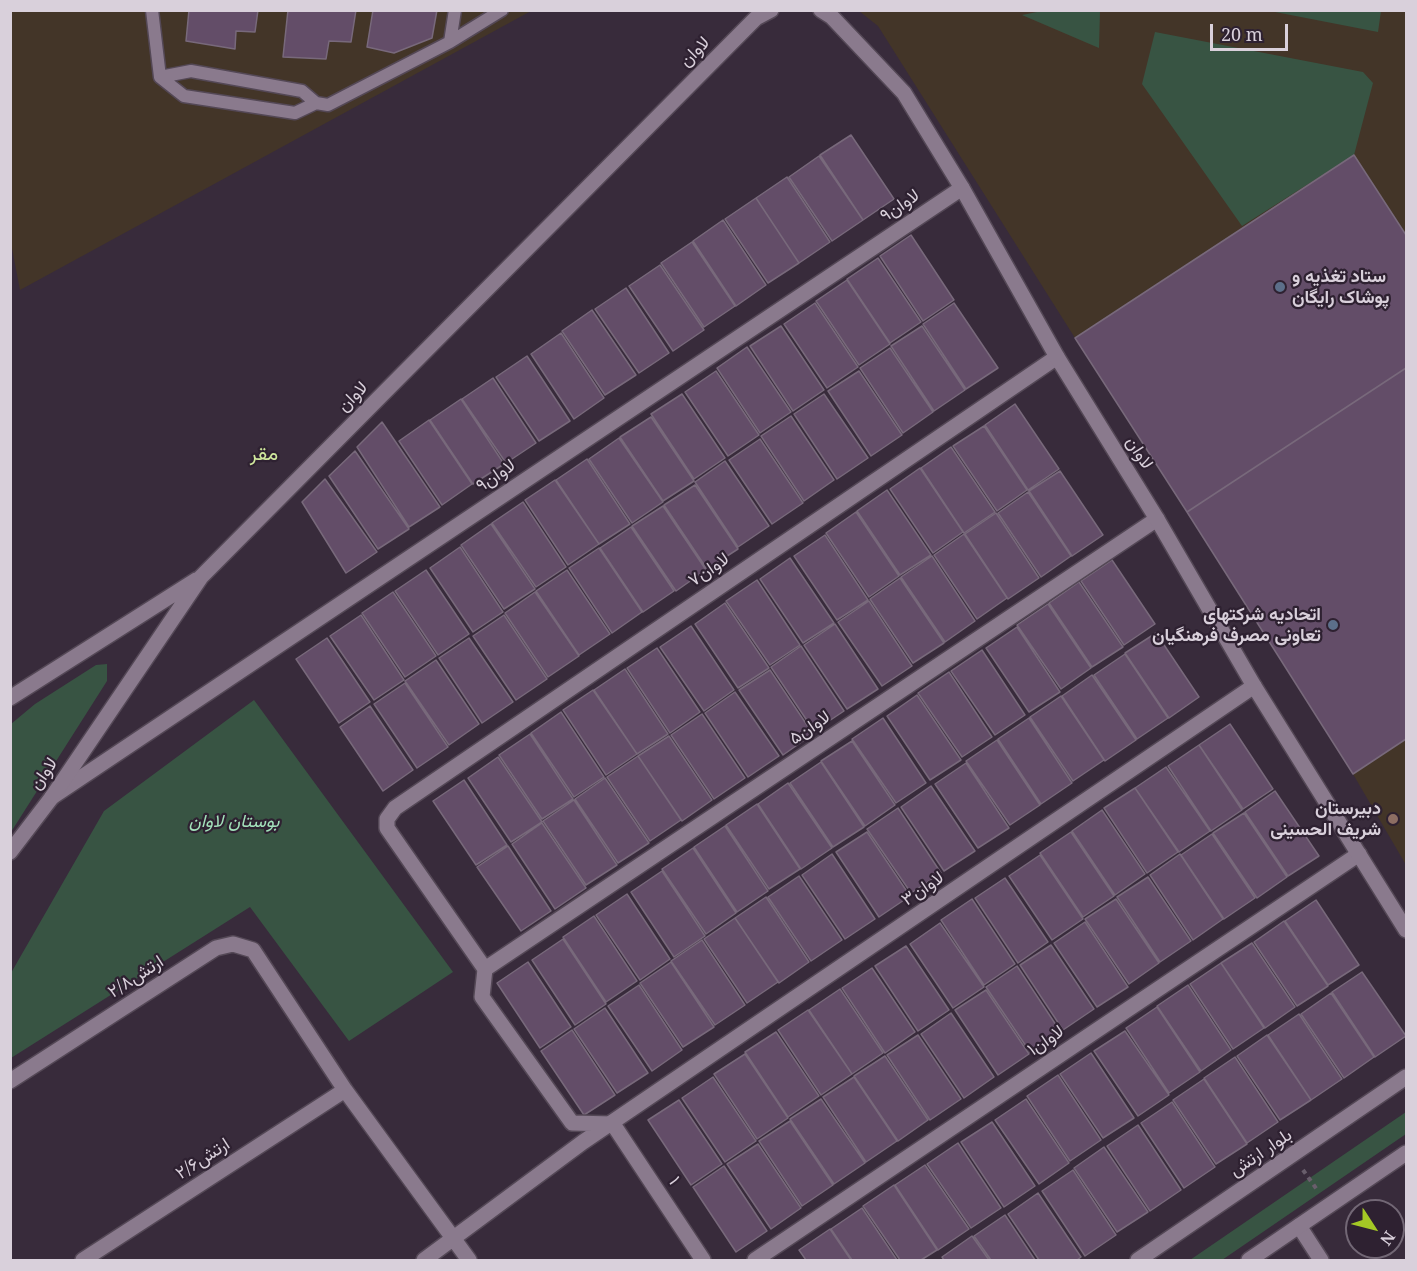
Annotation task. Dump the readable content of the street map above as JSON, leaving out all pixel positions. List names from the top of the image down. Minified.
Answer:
{"streets":{"street":["لاوان","۹لاوان","۷لاوان","۵لاوان","۳لاوان","۲/۸ارتش","۱لاوان","بلوار ارتش","۲/۶ارتش","۱"]},"crossings":[["لاوان","۹لاوان"],["لاوان","۷لاوان"],["لاوان","۵لاوان"],["لاوان","۳لاوان"],["لاوان","۱لاوان"],["۷لاوان","۵لاوان"],["۳لاوان","۱"],["۲/۸ارتش","۲/۶ارتش"]],"districts":["مقر"],"parks":["بوستان لاوان"],"places":["ستاد تغذیه و پوشاک رایگان","اتحادیه شرکتهای تعاونی مصرف فرهنگیان","دبیرستان شریف الحسینی"],"scale_bar":"20 m","north":"bottom right"}
